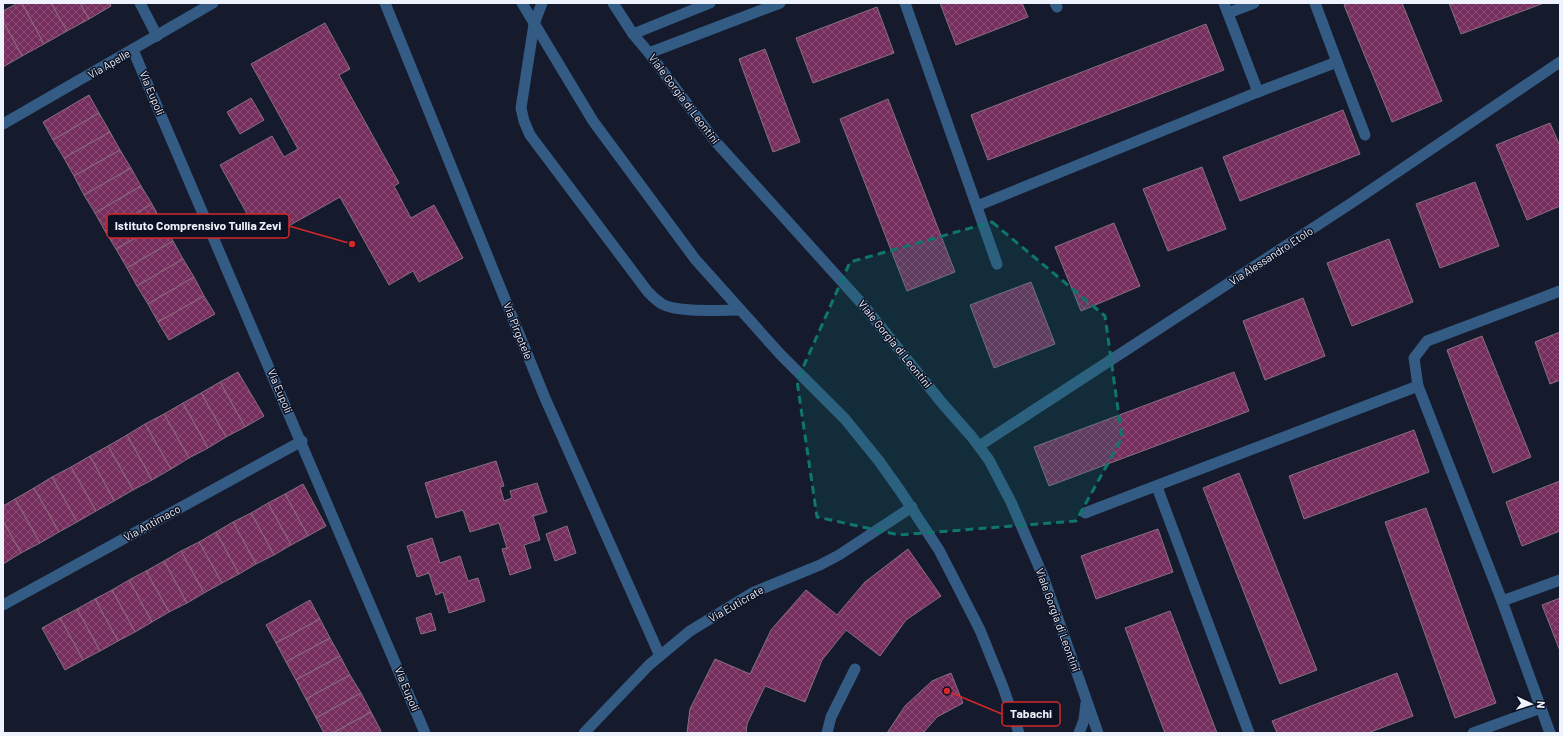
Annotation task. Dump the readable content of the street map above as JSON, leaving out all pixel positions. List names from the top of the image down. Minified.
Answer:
{"streets":{"street":["Via Apelle","Via Eupoli","Viale Gorgia di Leontini","Via Alessandro Etolo","Via Pirgotele","Via Antimaco","Via Euticrate"]},"crossings":[["Via Apelle","Via Eupoli"],["Via Eupoli","Via Antimaco"],["Viale Gorgia di Leontini","Via Alessandro Etolo"],["Via Pirgotele","Via Euticrate"]],"places":["Istituto Comprensivo Tullia Zevi","Tabachi"],"north":"right"}
